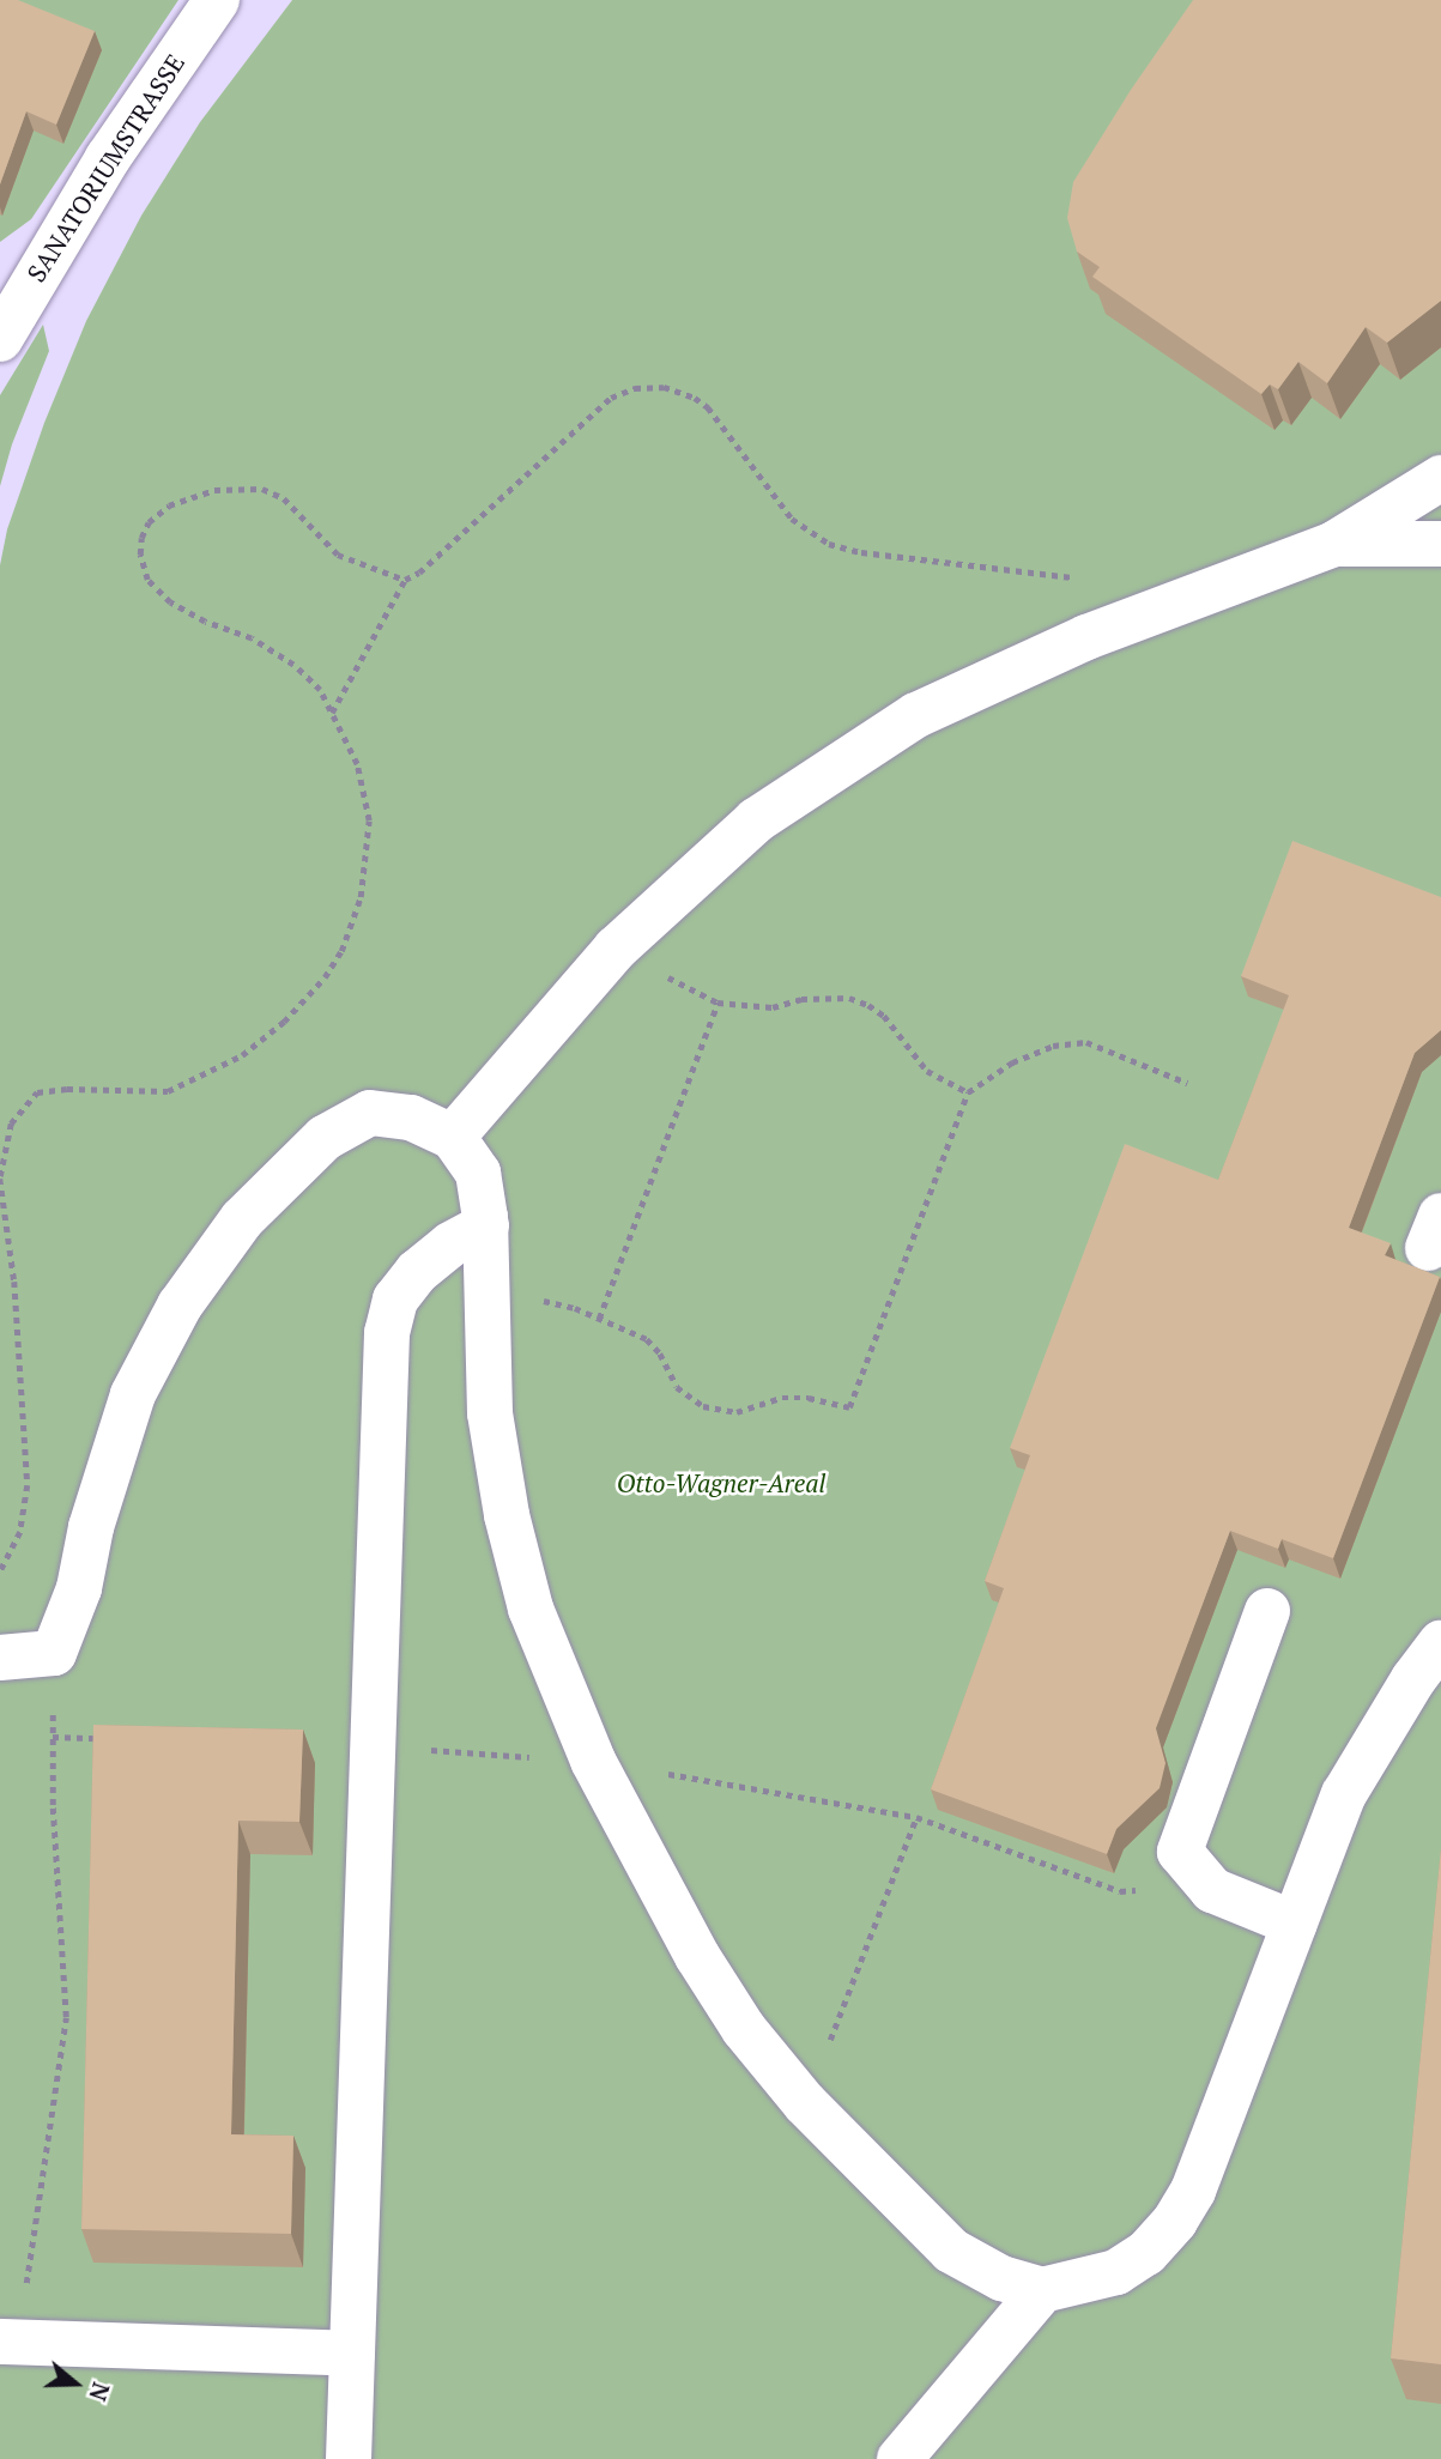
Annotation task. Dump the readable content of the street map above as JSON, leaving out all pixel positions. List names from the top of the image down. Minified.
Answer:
{"streets":{"street":["SANATORIUMSTRASSE"]},"parks":["Otto-Wagner-Areal"],"north":"right"}
